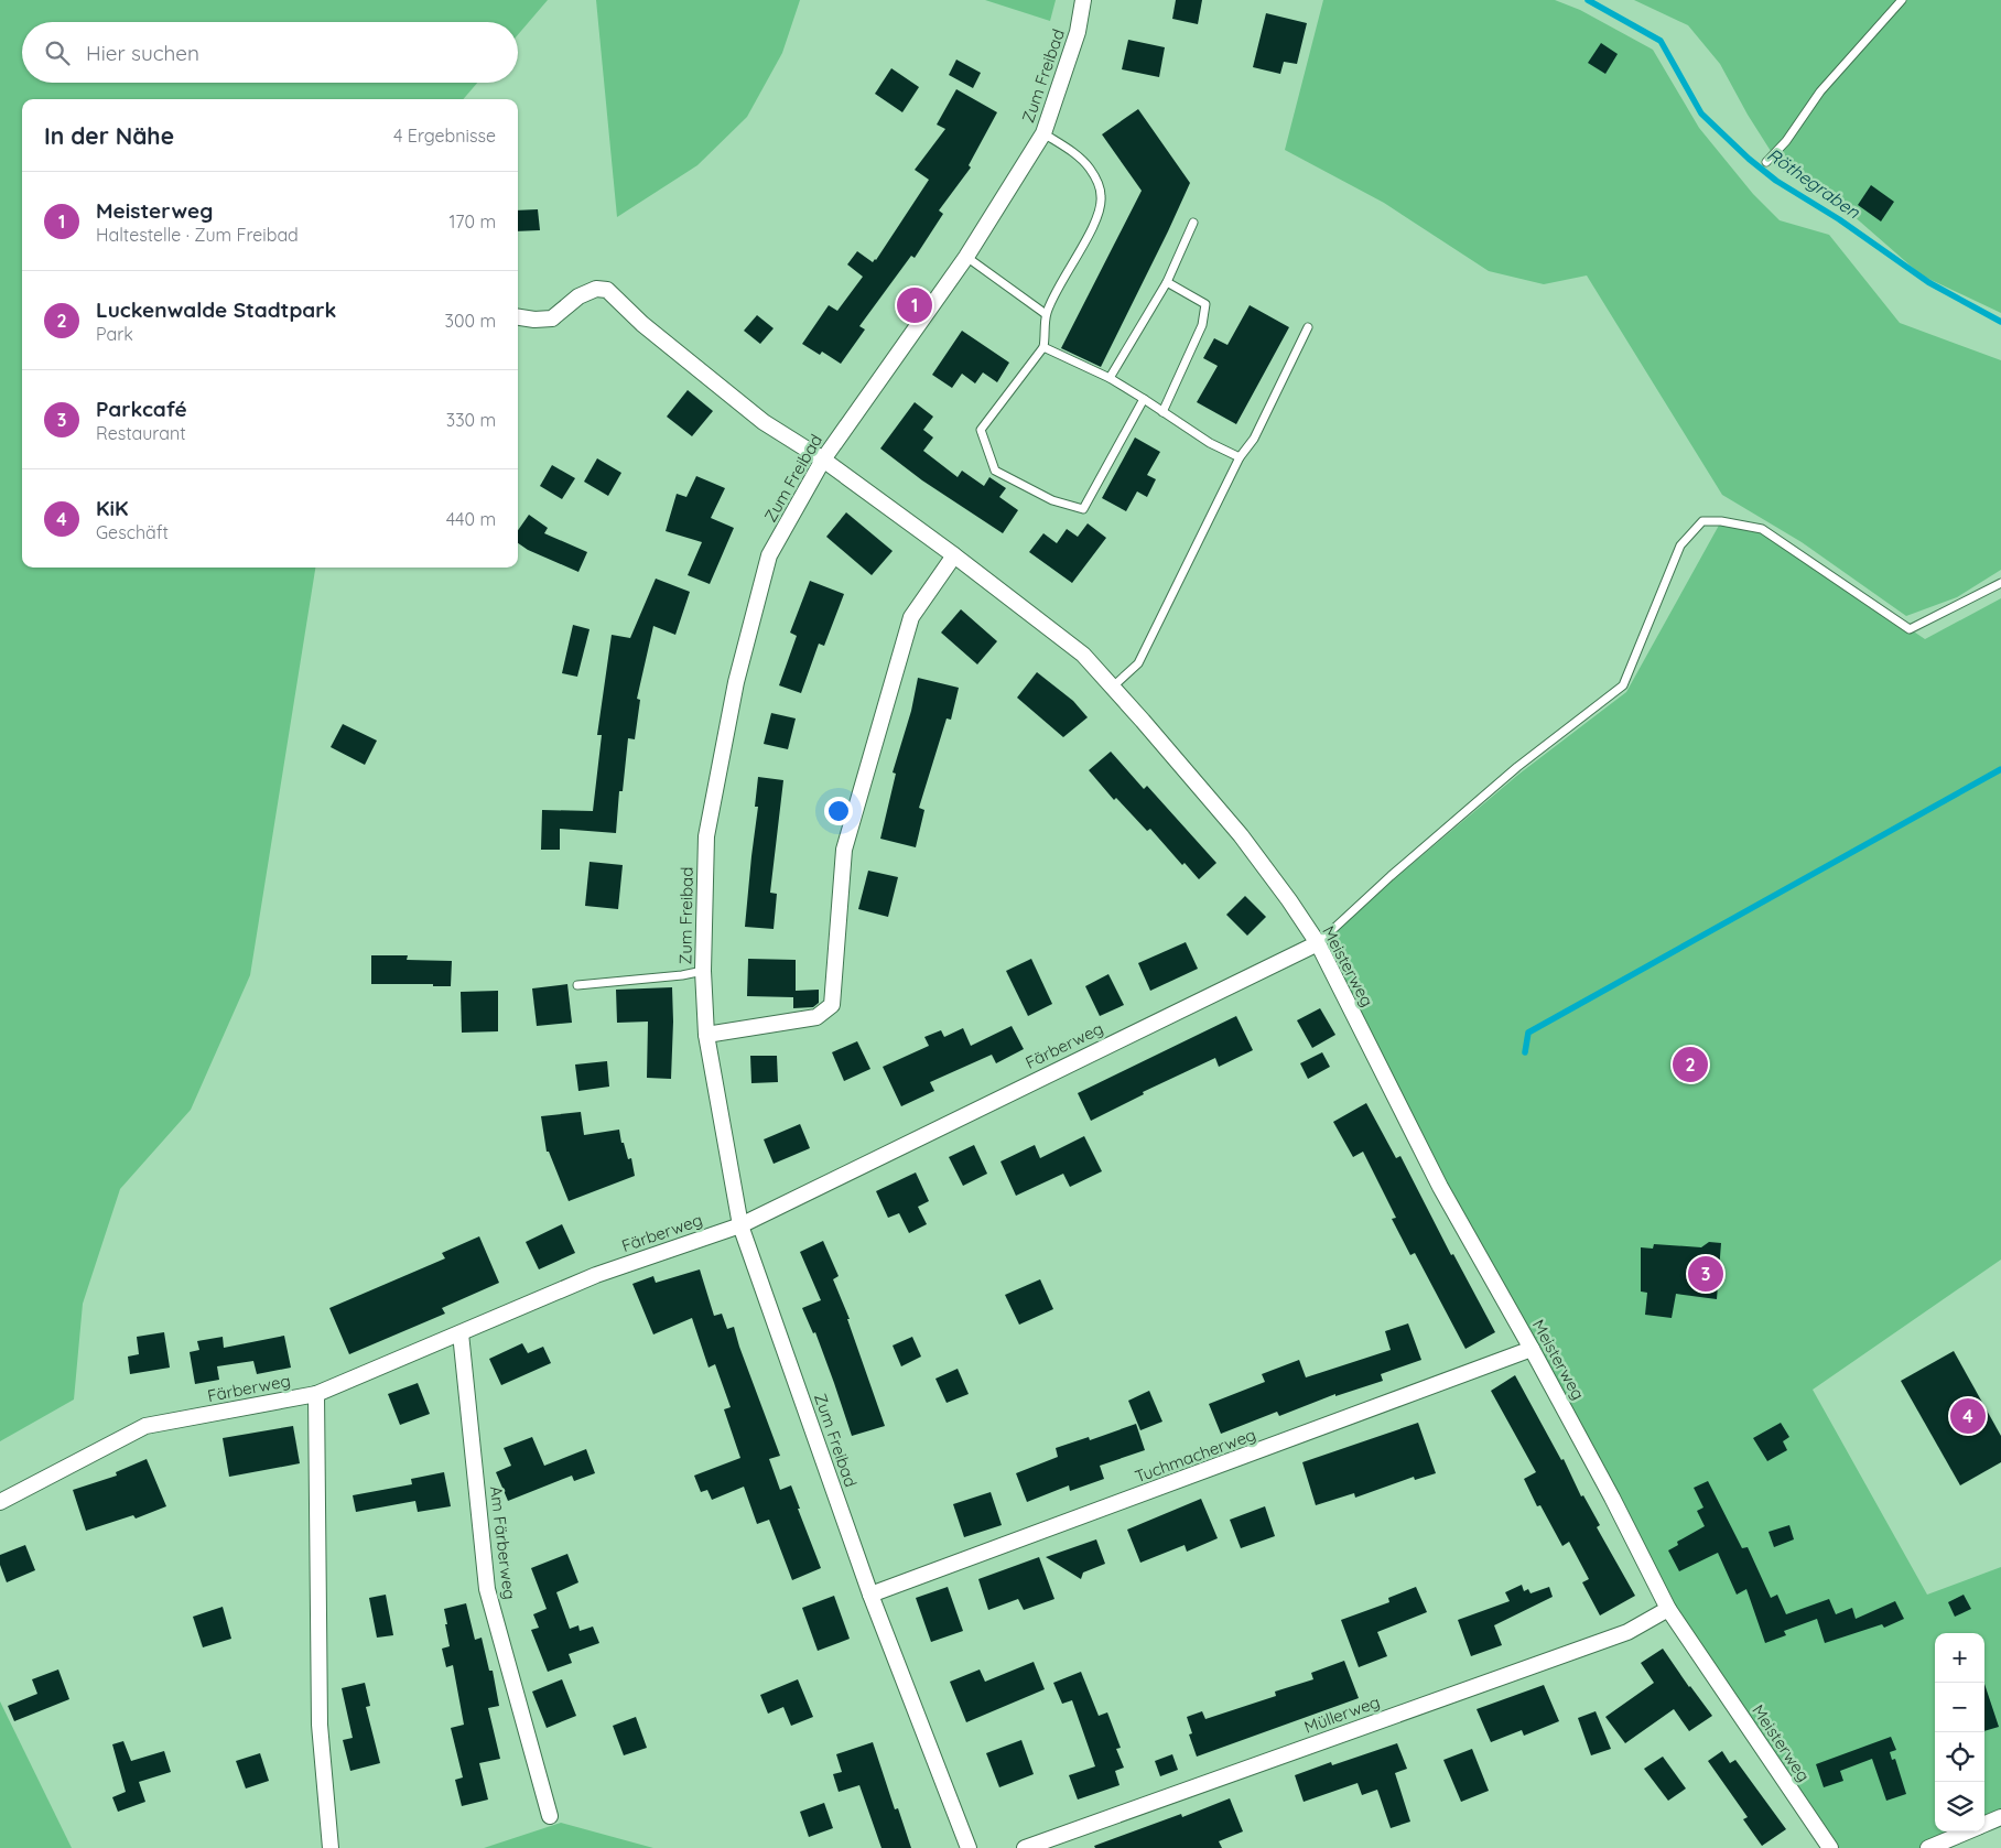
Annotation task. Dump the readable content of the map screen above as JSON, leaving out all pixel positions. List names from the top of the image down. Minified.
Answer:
{"streets":{"street":["Zum Freibad","Meisterweg","Färberweg","Tuchmacherweg","Am Färberweg","Müllerweg"]},"crossings":[["Zum Freibad","Meisterweg"],["Zum Freibad","Färberweg"],["Zum Freibad","Tuchmacherweg"],["Meisterweg","Färberweg"],["Meisterweg","Tuchmacherweg"],["Meisterweg","Müllerweg"],["Färberweg","Am Färberweg"]],"water":["Röthegraben"],"page":{"search":"Hier suchen","heading":["In der Nähe","4 Ergebnisse"],"list":[{"mark":"1","name":"Meisterweg","note":"Haltestelle · Zum Freibad","value":"170 m"},{"mark":"2","name":"Luckenwalde Stadtpark","note":"Park","value":"300 m"},{"mark":"3","name":"Parkcafé","note":"Restaurant","value":"330 m"},{"mark":"4","name":"KiK","note":"Geschäft","value":"440 m"}],"pins":["1","2","3","4"],"map_buttons":["+","−"]}}
